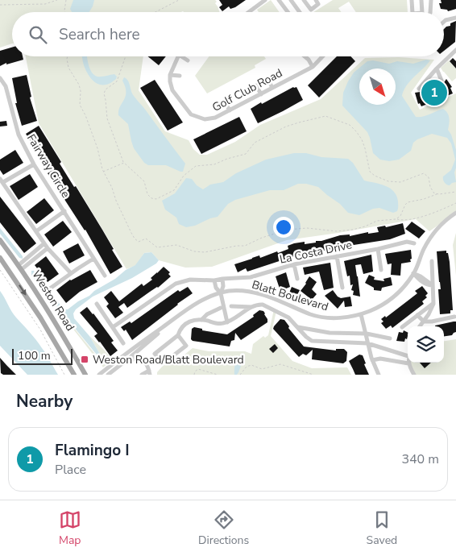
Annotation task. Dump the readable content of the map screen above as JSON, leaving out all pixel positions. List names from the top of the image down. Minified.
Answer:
{"streets":{"main road":["Weston Road"],"street":["Golf Club Road","Fairway Circle","La Costa Drive","Blatt Boulevard"]},"places":{"transit":["Weston Road/Blatt Boulevard"]},"scale_bar":"100 m","north":"bottom right","page":{"search":"Search here","pins":"1","scale":"100 m","heading":"Nearby","list":[{"mark":"1","name":"Flamingo I","note":"Place","value":"340 m"}],"nav":["Map","Directions","Saved"]}}
